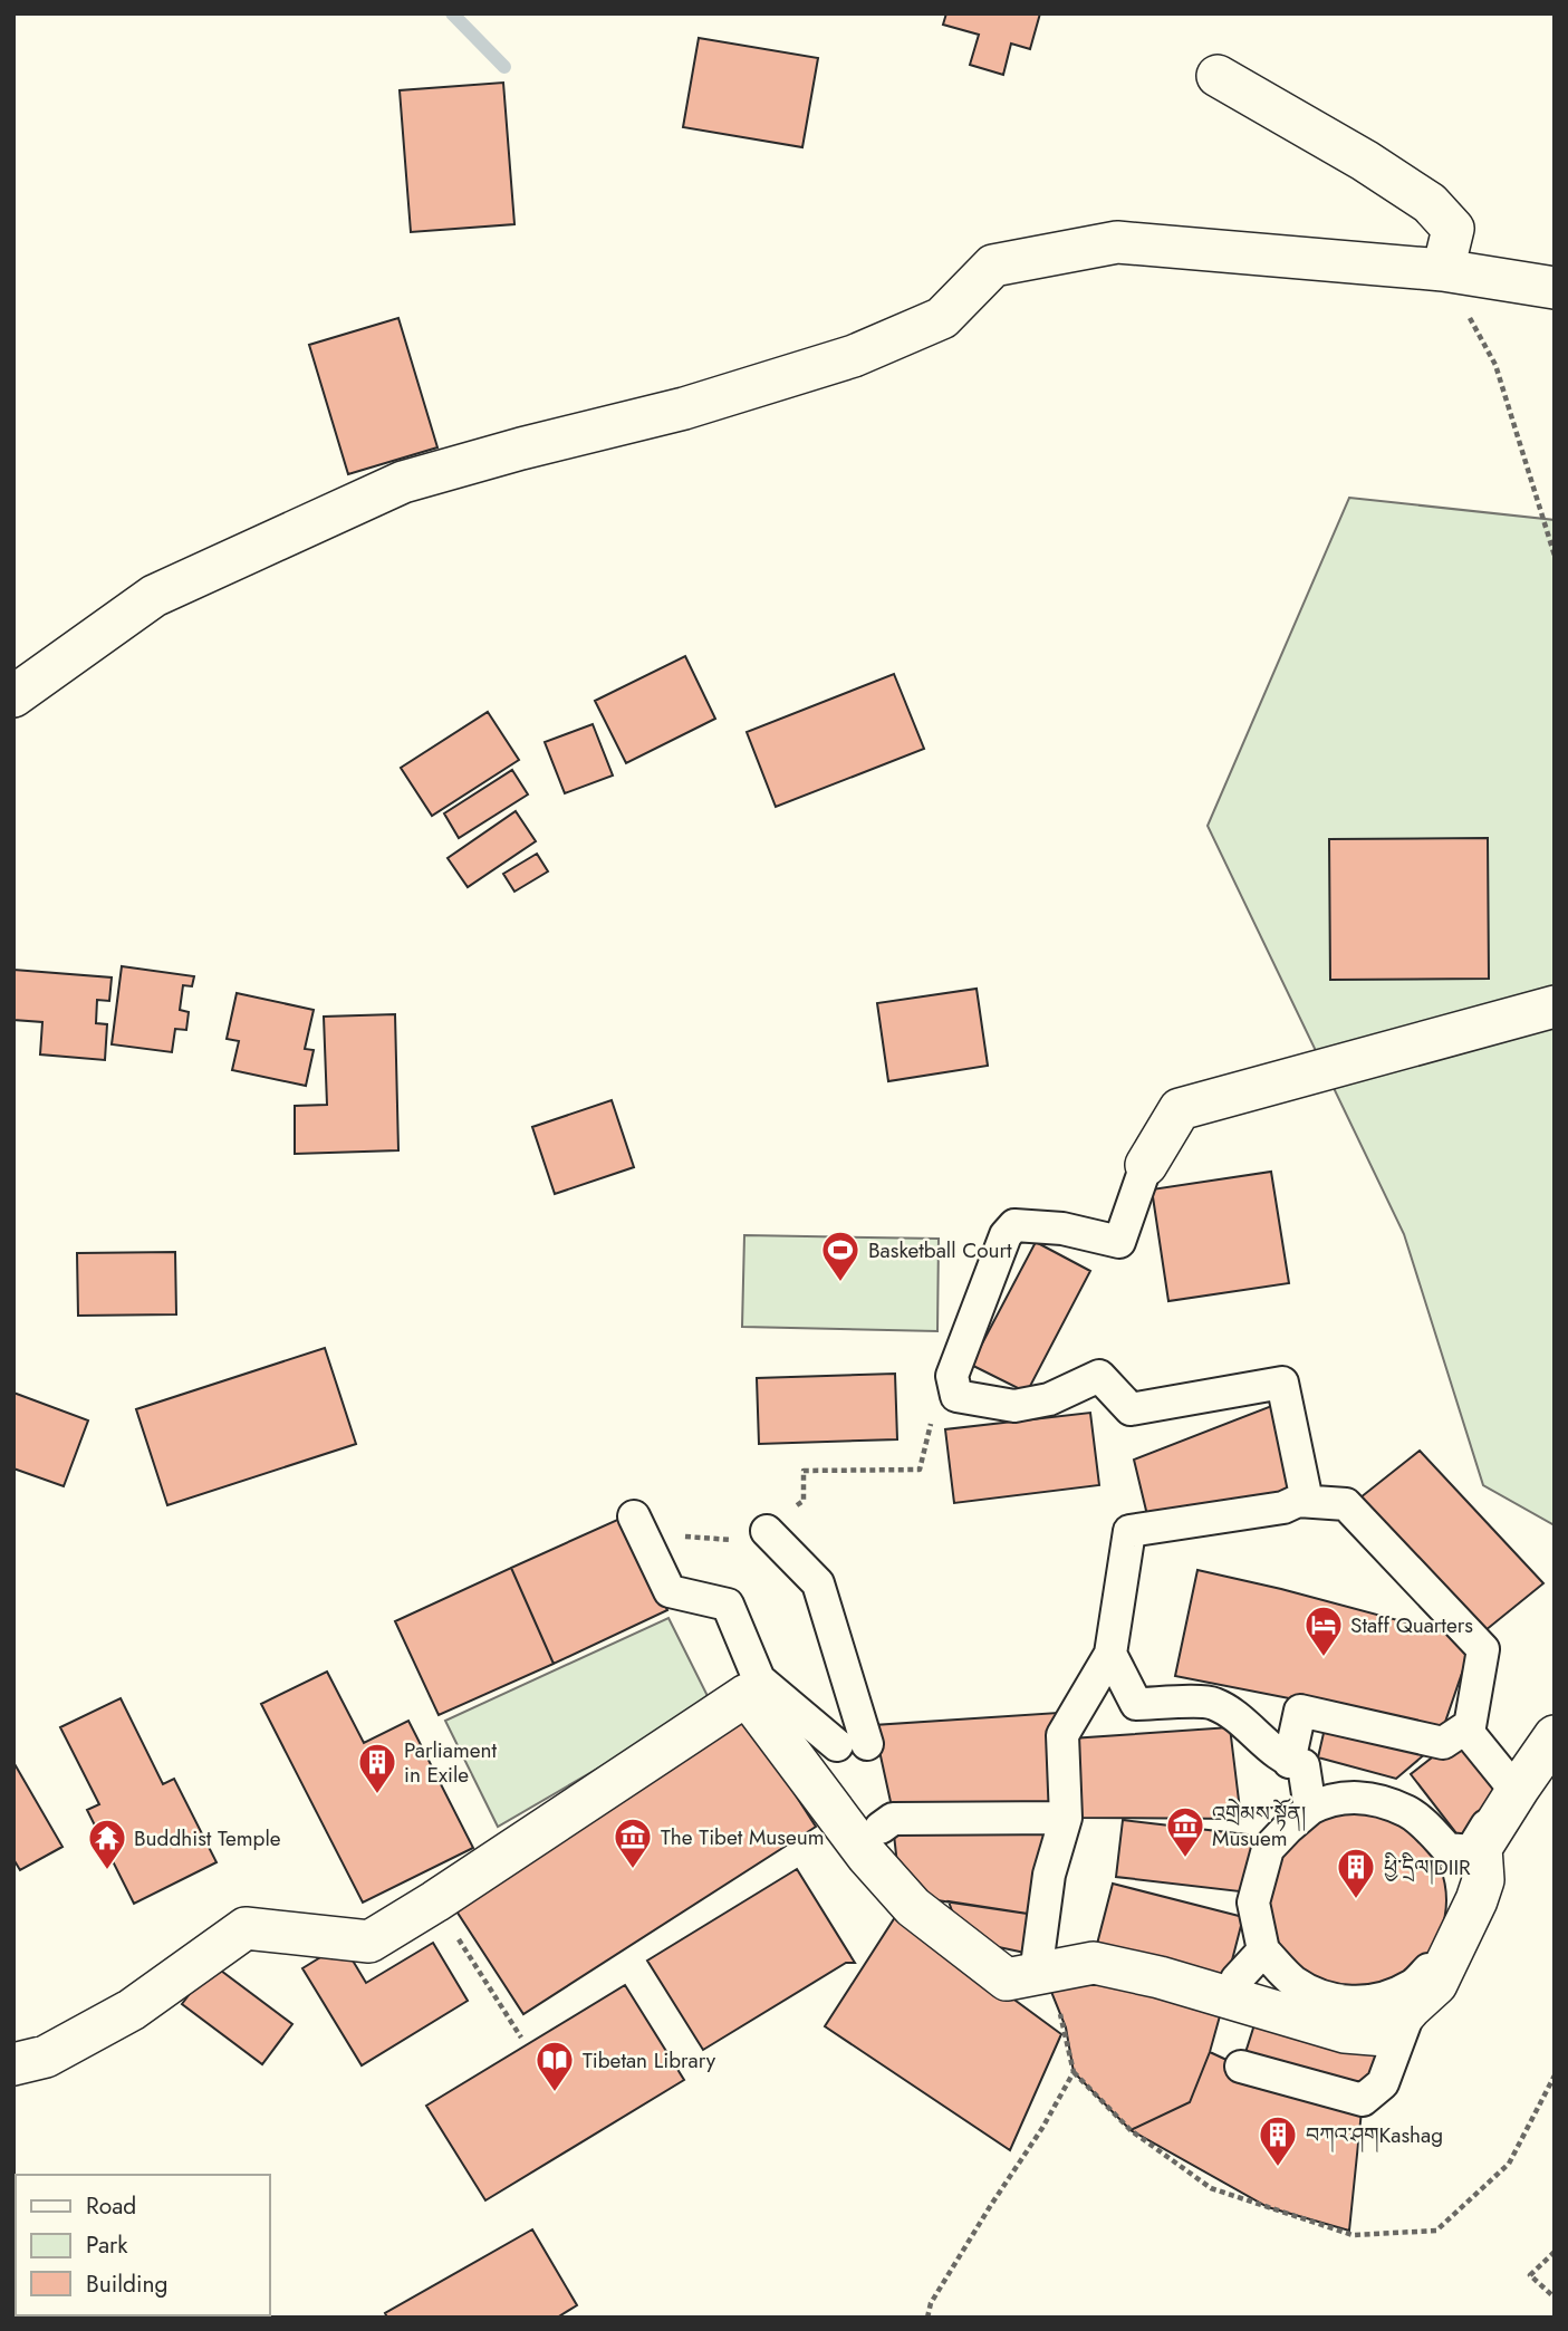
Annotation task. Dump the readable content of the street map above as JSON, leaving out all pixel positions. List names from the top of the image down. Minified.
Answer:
{"places":{"sports":["Basketball Court"],"hotel":["Staff Quarters"],"building":["Parliament in Exile","ཕྱི་དྲིལ།DIIR","བཀའ་ཤགKashag"],"museum":["འགྲེམས་སྟོན། Musuem","The Tibet Museum"],"temple":["Buddhist Temple"],"library":["Tibetan Library"]},"legend":["Road","Park","Building"]}
